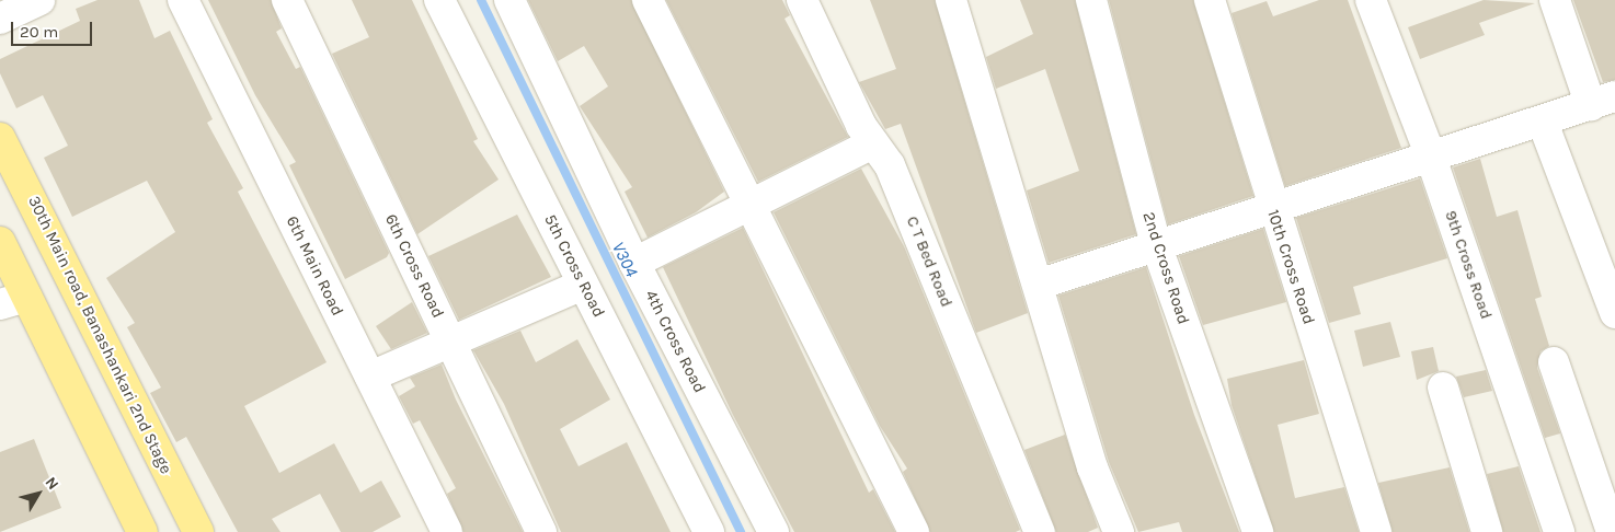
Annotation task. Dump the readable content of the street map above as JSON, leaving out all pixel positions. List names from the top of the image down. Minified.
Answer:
{"streets":{"main road":["30th Main road, Banashankari 2nd Stage"],"street":["C T Bed Road","9th Cross Road","6th Main Road","6th Cross Road","5th Cross Road","10th Cross Road","2nd Cross Road","4th Cross Road"]},"water":["V304"],"scale_bar":"20 m","north":"top right"}
